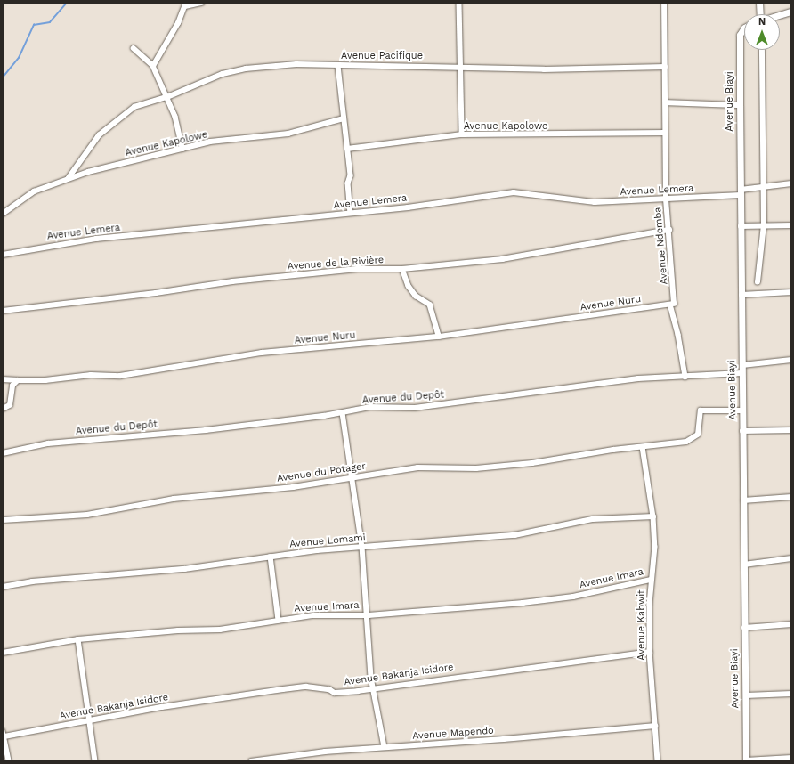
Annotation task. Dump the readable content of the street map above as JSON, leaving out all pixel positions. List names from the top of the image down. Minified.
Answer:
{"streets":{"street":["Avenue Pacifique","Avenue Biayi","Avenue Kapolowe","Avenue Lemera","Avenue Ndemba","Avenue de la Rivière","Avenue Nuru","Avenue du Depôt","Avenue du Potager","Avenue Lomami","Avenue Imara","Avenue Kabwit","Avenue Bakanja Isidore","Avenue Mapendo"]},"crossings":[["Avenue Pacifique","Avenue Kapolowe"],["Avenue Pacifique","Avenue Ndemba"],["Avenue Biayi","Avenue Lemera"],["Avenue Biayi","Avenue du Depôt"],["Avenue Biayi","Avenue du Potager"],["Avenue Kapolowe","Avenue Ndemba"],["Avenue Lemera","Avenue Ndemba"],["Avenue Ndemba","Avenue de la Rivière"],["Avenue Ndemba","Avenue Nuru"],["Avenue Ndemba","Avenue du Depôt"],["Avenue du Potager","Avenue Kabwit"],["Avenue Lomami","Avenue Kabwit"],["Avenue Imara","Avenue Kabwit"],["Avenue Kabwit","Avenue Bakanja Isidore"],["Avenue Kabwit","Avenue Mapendo"]],"north":"top"}
